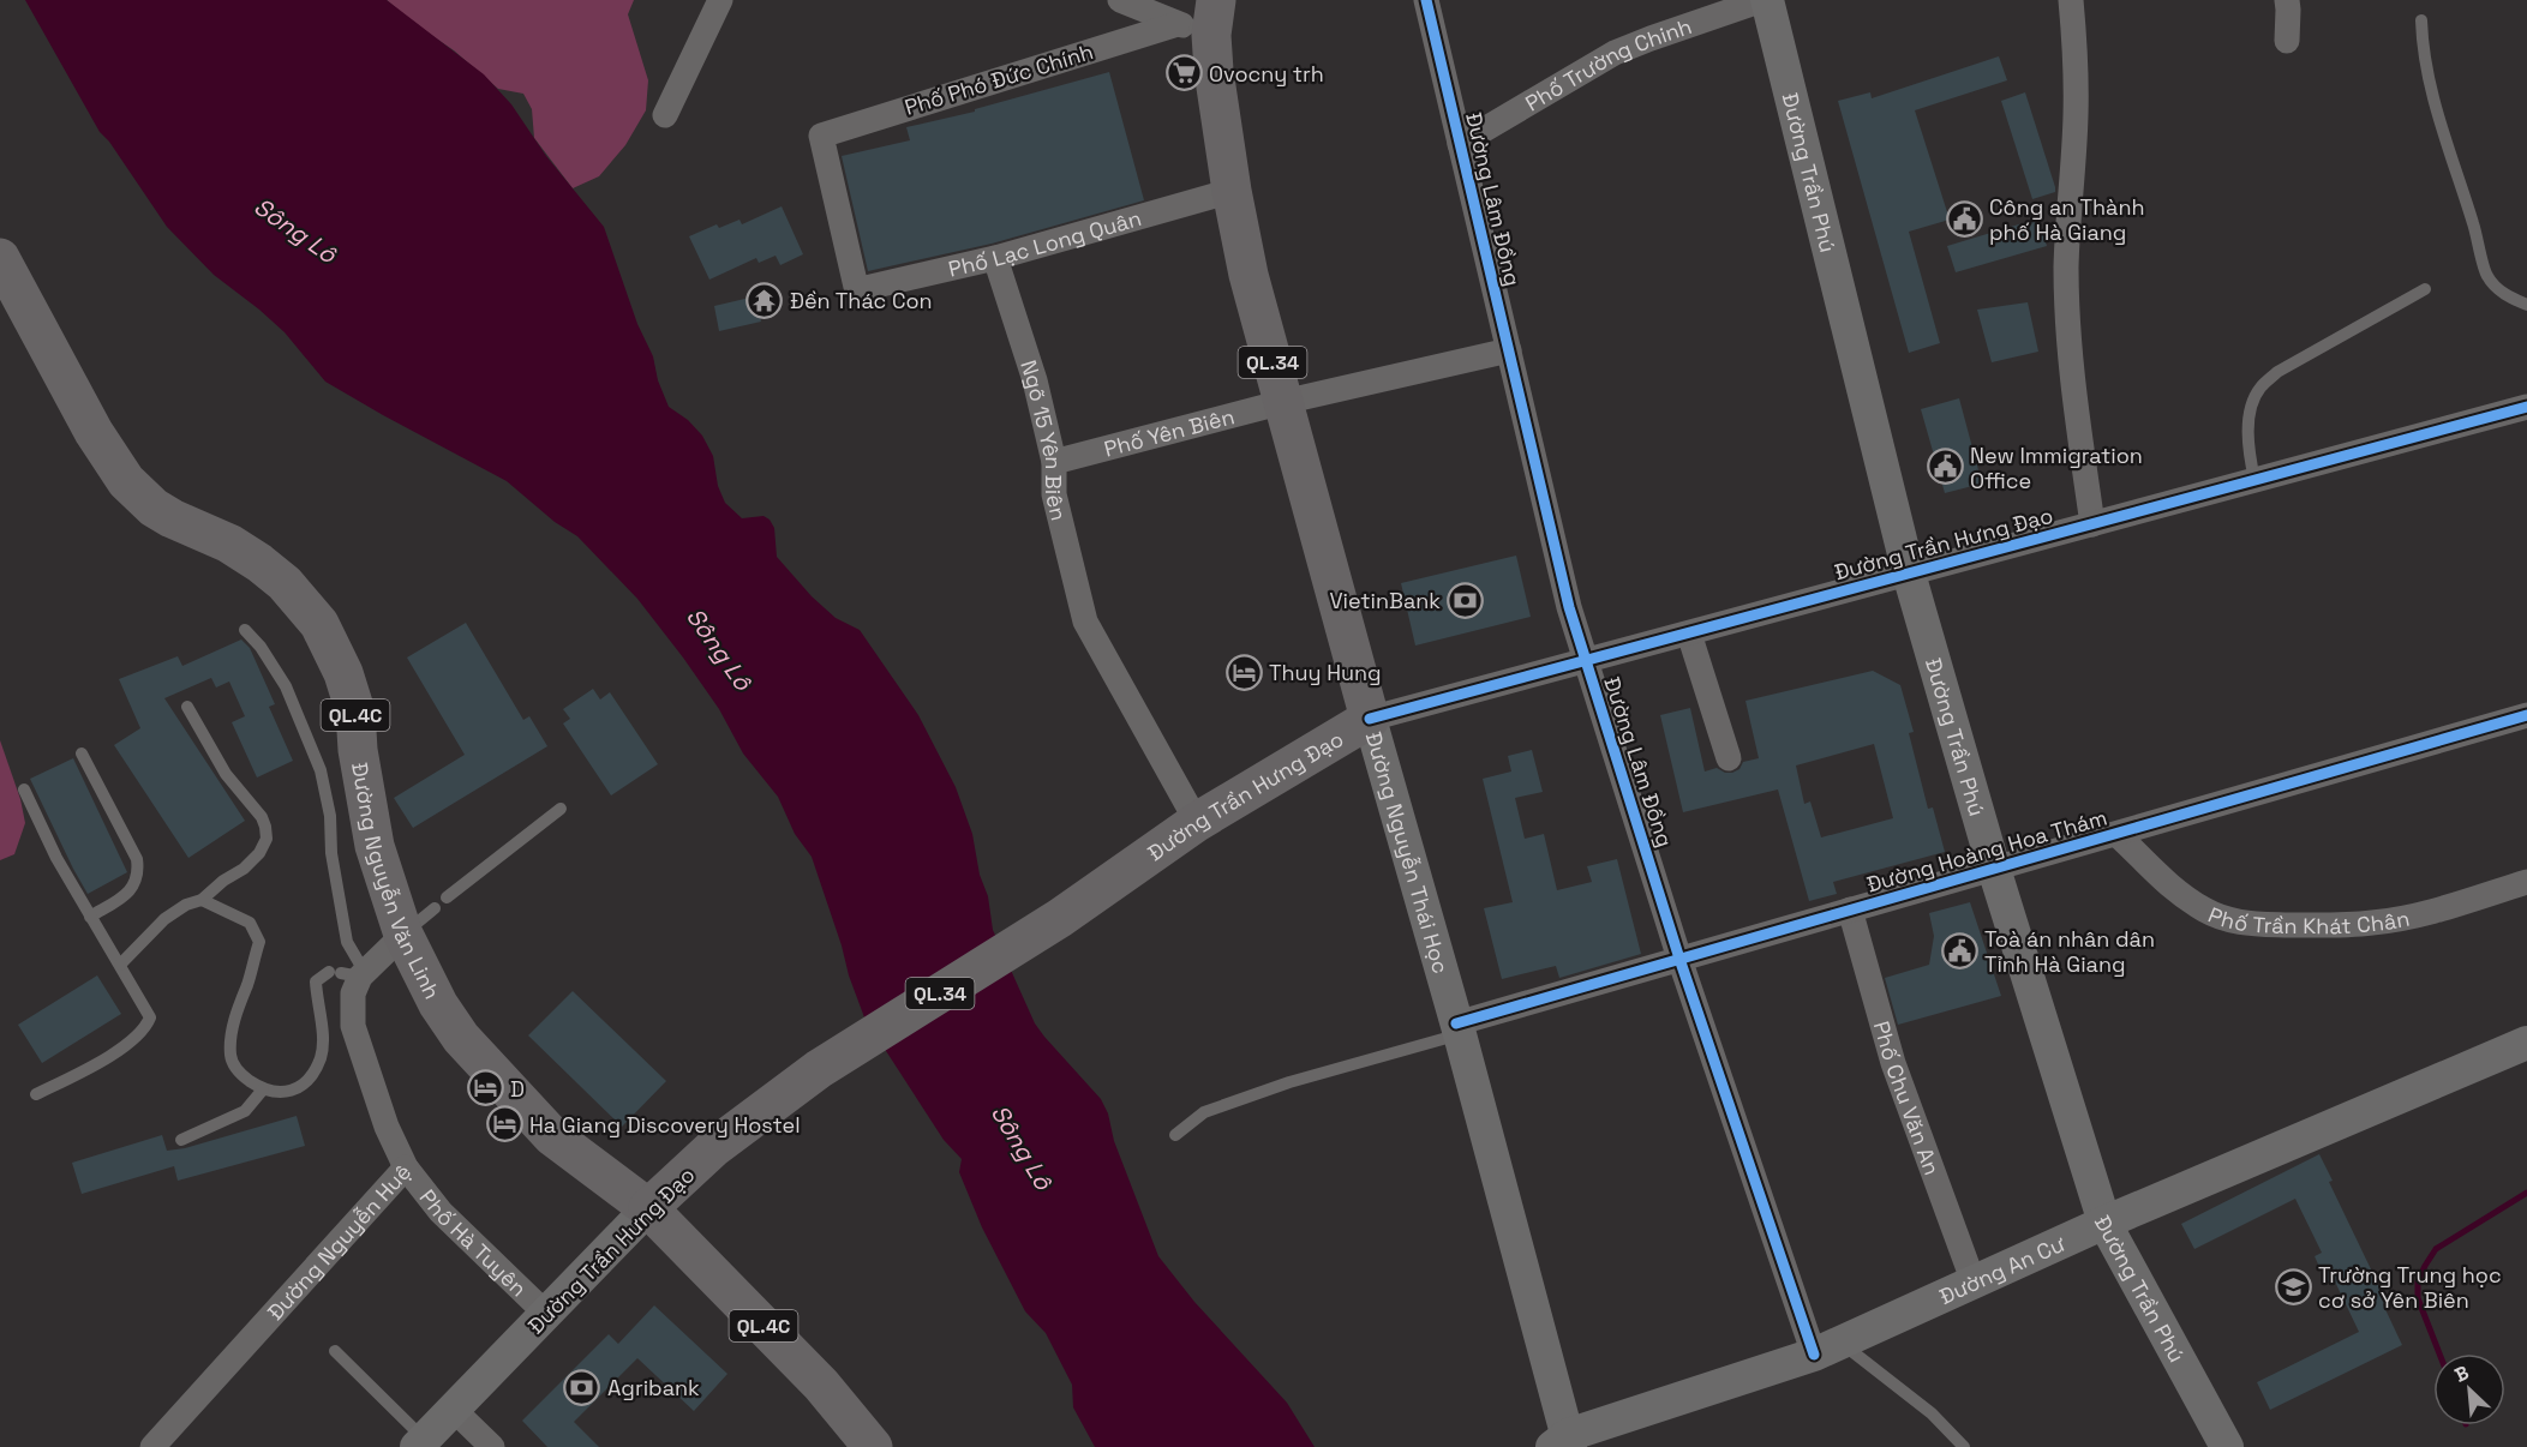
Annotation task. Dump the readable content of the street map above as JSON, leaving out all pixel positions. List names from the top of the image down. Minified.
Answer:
{"streets":{"highway":["QL.34","Đường Trần Hưng Đạo","QL.4C","Đường Nguyễn Thái Học","Đường Nguyễn Văn Linh"],"main road":["Đường Trần Phú","Đường An Cư"],"street":["Phố Trường Chinh","Phố Phó Đức Chính","Đường Lâm Đồng","Phố Lạc Long Quân","Phố Yên Biên","Ngõ 15 Yên Biên","Đường Hoàng Hoa Thám","Phố Trần Khát Chân","Phố Chu Văn An","Đường Nguyễn Huệ","Phố Hà Tuyên"]},"crossings":[["Phố Trường Chinh","Đường Trần Phú"],["Phố Trường Chinh","Đường Lâm Đồng"],["Phố Phó Đức Chính","Phố Lạc Long Quân"],["Phố Phó Đức Chính","Đường Nguyễn Thái Học"],["Đường Trần Phú","Đường Trần Hưng Đạo"],["Đường Trần Phú","Đường Hoàng Hoa Thám"],["Đường Trần Phú","Đường An Cư"],["Đường Lâm Đồng","Phố Yên Biên"],["Đường Lâm Đồng","Đường Trần Hưng Đạo"],["Đường Lâm Đồng","Đường Hoàng Hoa Thám"],["Đường Lâm Đồng","Đường An Cư"],["Phố Lạc Long Quân","Ngõ 15 Yên Biên"],["Phố Lạc Long Quân","Đường Nguyễn Thái Học"],["Phố Yên Biên","Ngõ 15 Yên Biên"],["Phố Yên Biên","Đường Nguyễn Thái Học"],["Ngõ 15 Yên Biên","Đường Trần Hưng Đạo"],["Đường Trần Hưng Đạo","QL.4C"],["Đường Trần Hưng Đạo","Đường Nguyễn Thái Học"],["Đường Trần Hưng Đạo","Đường Nguyễn Văn Linh"],["Đường Trần Hưng Đạo","Phố Hà Tuyên"],["QL.4C","Đường Nguyễn Văn Linh"],["Đường Hoàng Hoa Thám","Đường Nguyễn Thái Học"],["Đường Hoàng Hoa Thám","Phố Trần Khát Chân"],["Đường Hoàng Hoa Thám","Phố Chu Văn An"],["Đường Nguyễn Thái Học","Đường An Cư"],["Phố Chu Văn An","Đường An Cư"],["Đường Nguyễn Huệ","Phố Hà Tuyên"]],"water":["Sông Lô"],"places":{"supermarket":["Ovocny trh"],"public building":["Công an Thành phố Hà Giang","New Immigration Office","Toà án nhân dân Tỉnh Hà Giang"],"temple":["Đền Thác Con"],"bank":["VietinBank","Agribank"],"hotel":["Thuy Hung","D","Ha Giang Discovery Hostel"],"school or university":["Trường Trung học cơ sở Yên Biên"]},"north":"top left"}
